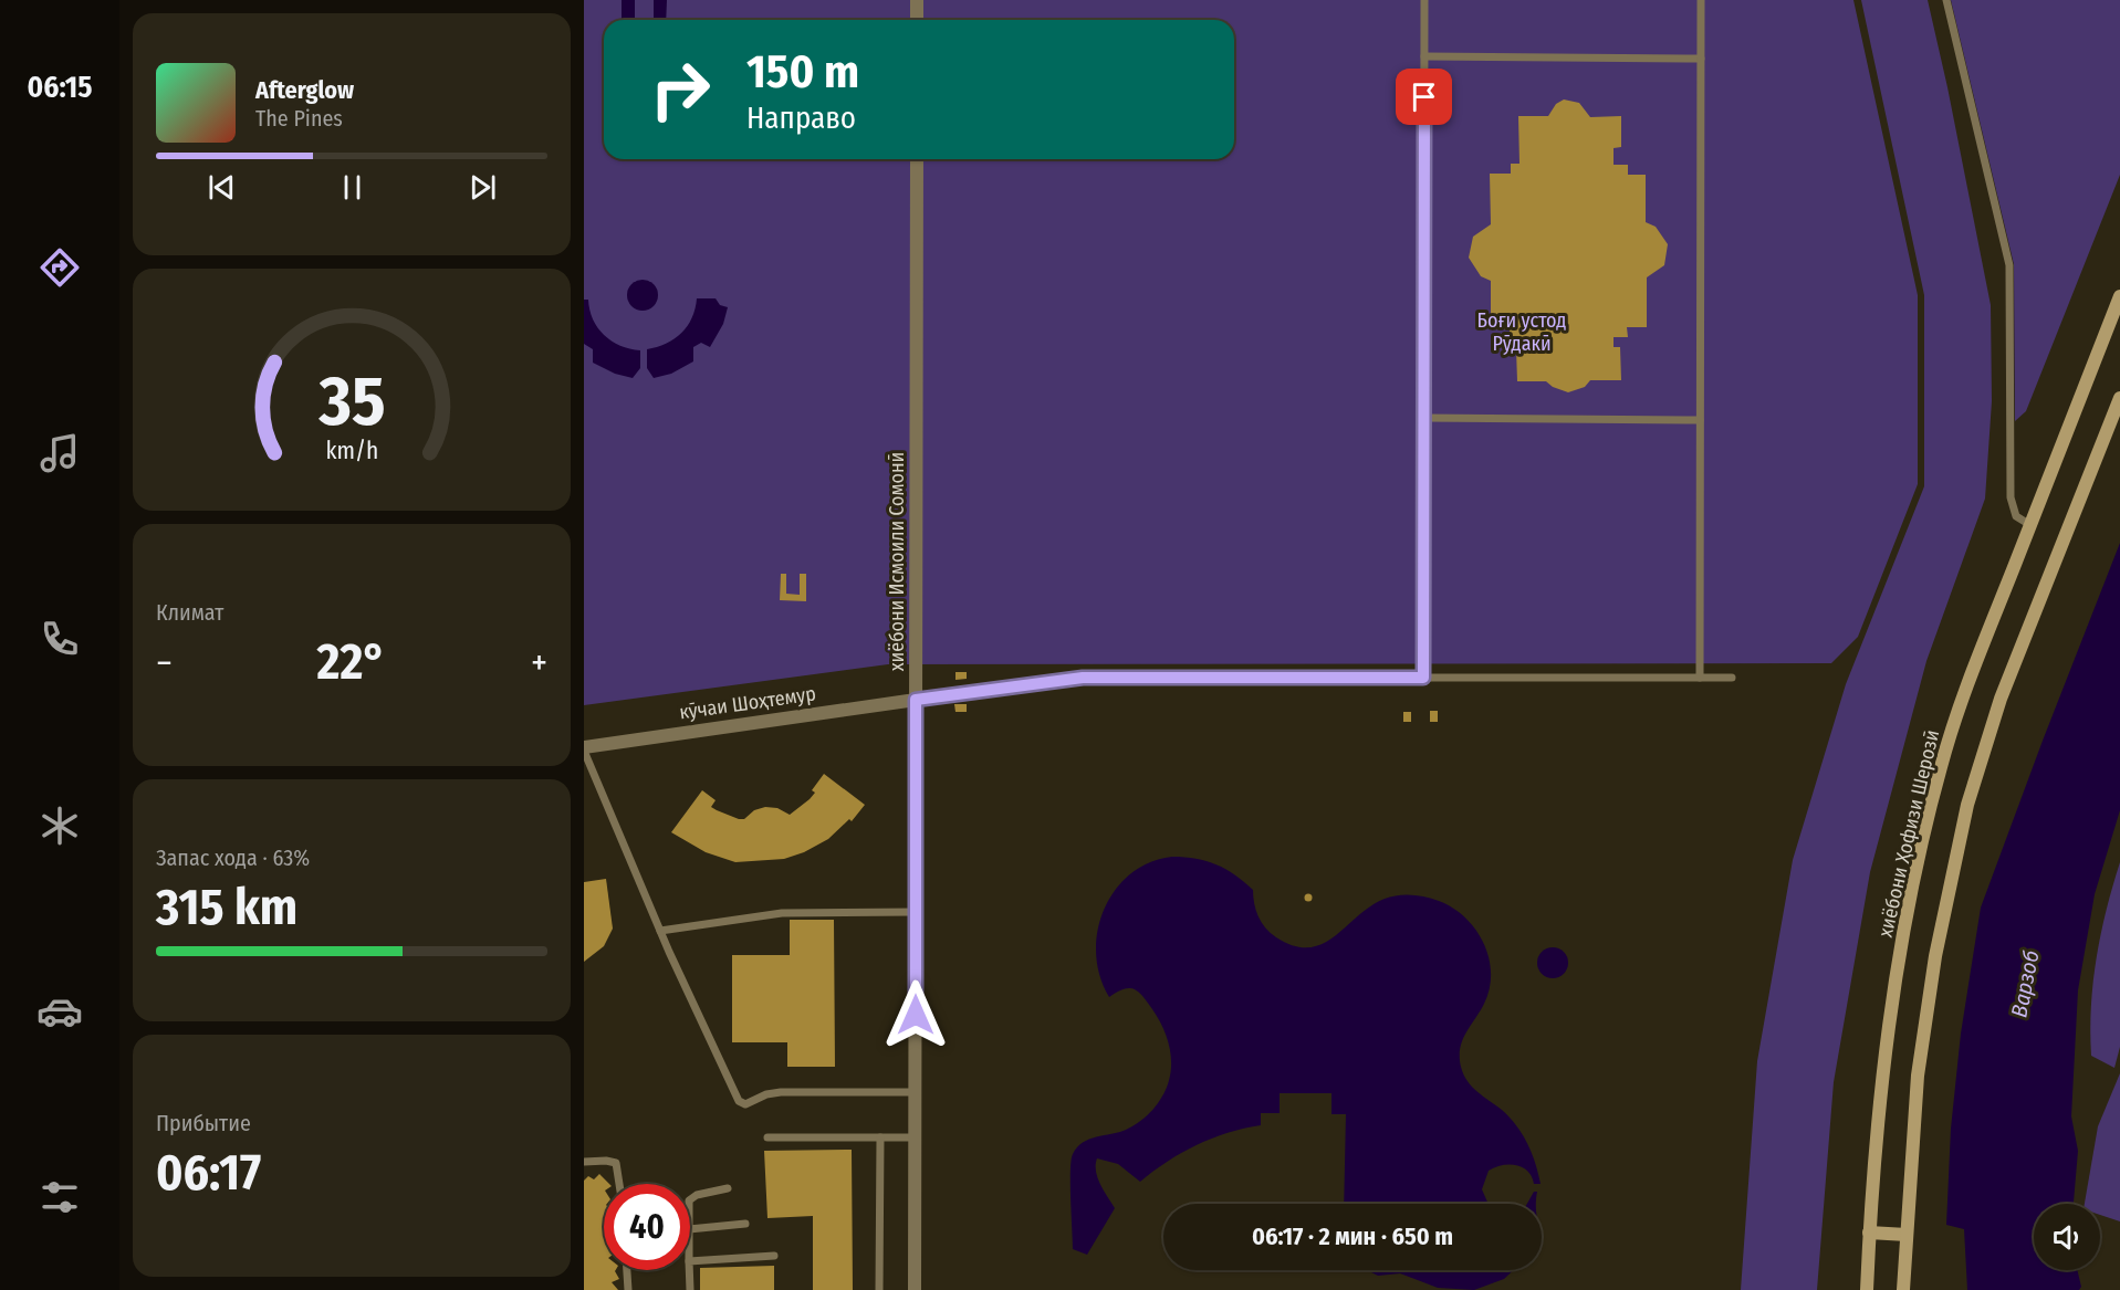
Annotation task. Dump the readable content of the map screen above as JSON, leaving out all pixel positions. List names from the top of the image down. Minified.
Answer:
{"streets":{"main road":["хиёбони Ҳофизи Шерозӣ"],"street":["хиёбони Исмоили Сомонӣ","кӯчаи Шоҳтемур"]},"crossings":[["хиёбони Исмоили Сомонӣ","кӯчаи Шоҳтемур"]],"water":["Варзоб"],"parks":["Боғи устод Рӯдакӣ"],"page":{"tabs":"06:15","turn":["150 m","Направо"],"song":["Afterglow","The Pines"],"tile":["Климат",["Запас хода · 63%","315 km"],["Прибытие","06:17"]],"heat":["−","22°","+"],"limit":"40","trip":"06:17 · 2 мин · 650 m","gauge":["35","km/h"]}}
